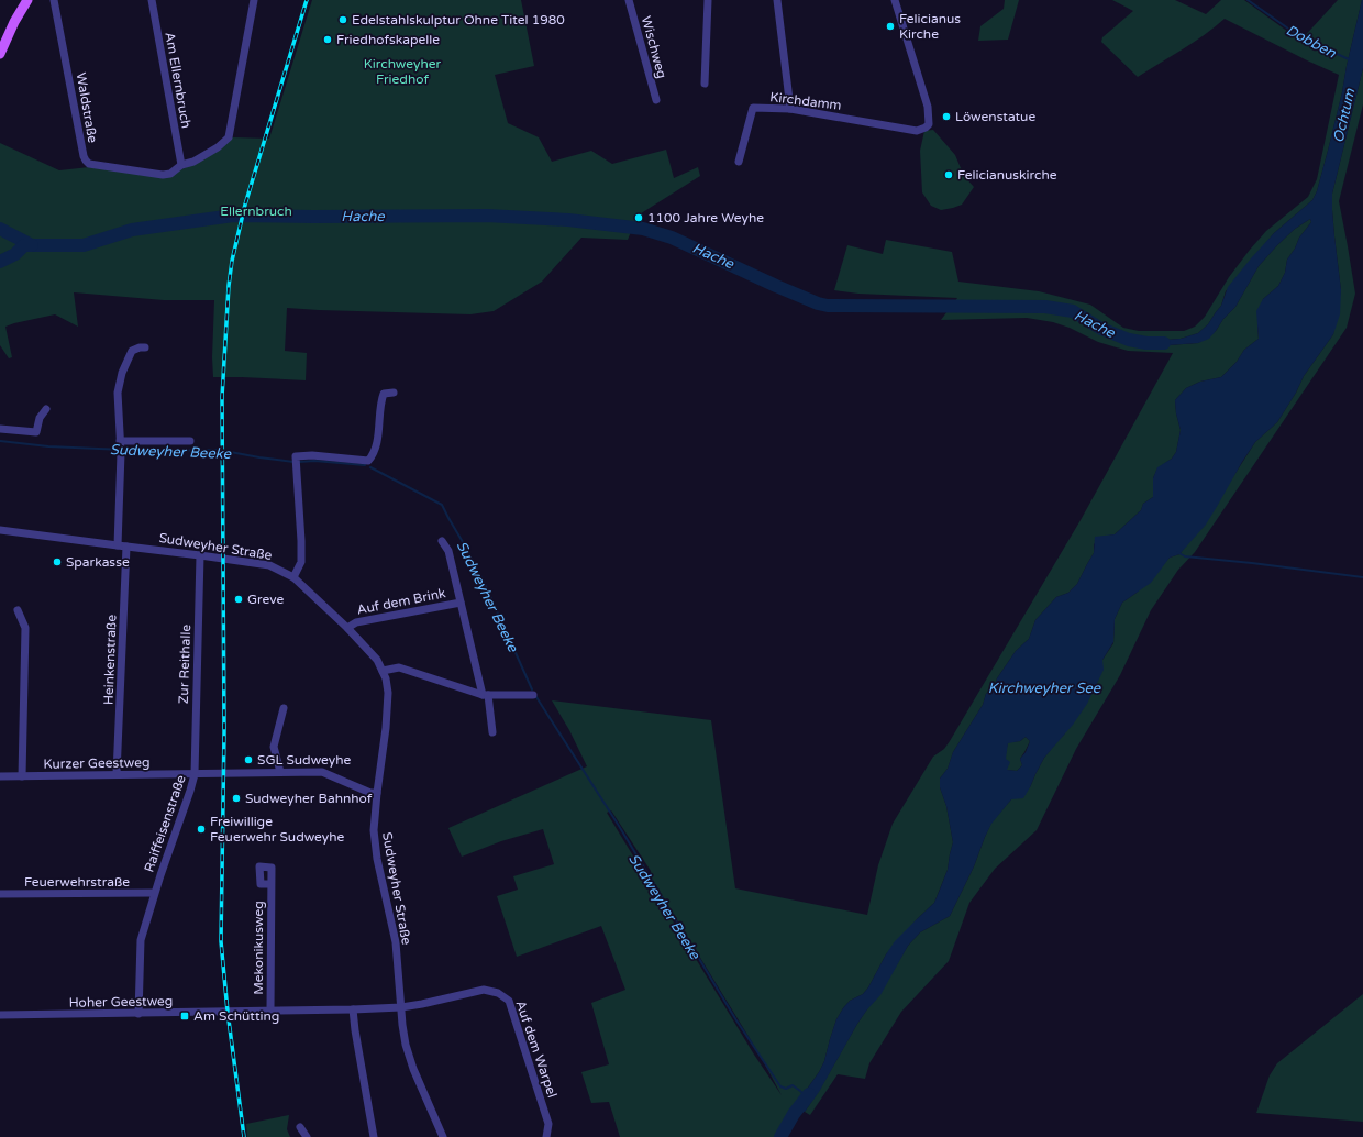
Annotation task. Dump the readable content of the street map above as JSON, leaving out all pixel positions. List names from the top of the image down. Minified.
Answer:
{"streets":{"street":["Wischweg","Am Ellernbruch","Kirchdamm","Waldstraße","Sudweyher Straße","Auf dem Brink","Heinkenstraße","Zur Reithalle","Kurzer Geestweg","Raiffeisenstraße","Feuerwehrstraße","Mekonikusweg","Hoher Geestweg","Auf dem Warpel"]},"crossings":[["Am Ellernbruch","Waldstraße"],["Sudweyher Straße","Auf dem Brink"],["Sudweyher Straße","Heinkenstraße"],["Sudweyher Straße","Zur Reithalle"],["Sudweyher Straße","Raiffeisenstraße"],["Sudweyher Straße","Hoher Geestweg"],["Sudweyher Straße","Auf dem Warpel"],["Heinkenstraße","Kurzer Geestweg"],["Zur Reithalle","Kurzer Geestweg"],["Zur Reithalle","Raiffeisenstraße"],["Kurzer Geestweg","Raiffeisenstraße"],["Raiffeisenstraße","Feuerwehrstraße"],["Raiffeisenstraße","Hoher Geestweg"],["Mekonikusweg","Hoher Geestweg"],["Hoher Geestweg","Auf dem Warpel"]],"water":["Dobben","Ochtum","Hache","Sudweyher Beeke","Kirchweyher See"],"parks":["Kirchweyher Friedhof","Ellernbruch"],"places":{"other":["Edelstahlskulptur Ohne Titel 1980","Felicianus Kirche","Friedhofskapelle","Löwenstatue","Felicianuskirche","1100 Jahre Weyhe","Sparkasse","Greve","SGL Sudweyhe","Sudweyher Bahnhof","Freiwillige Feuerwehr Sudweyhe"],"transit":["Am Schütting"]}}
